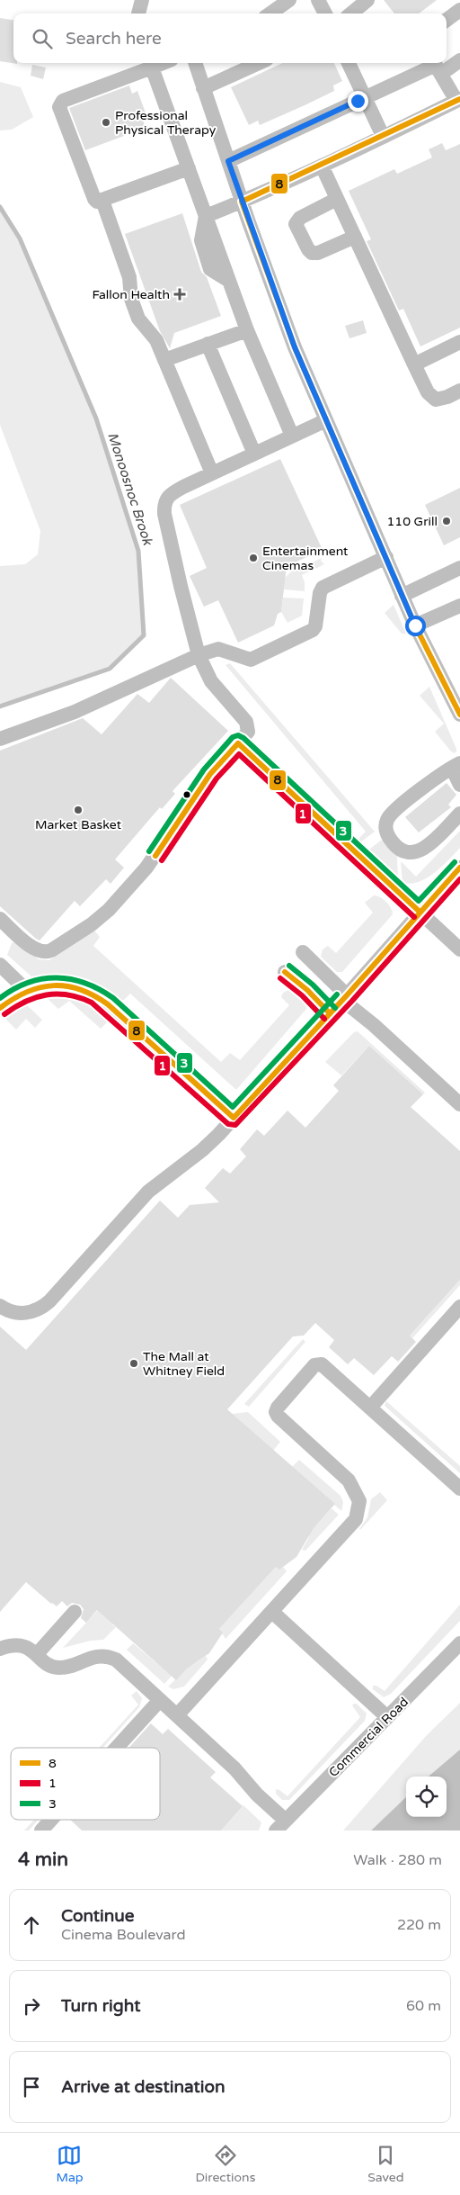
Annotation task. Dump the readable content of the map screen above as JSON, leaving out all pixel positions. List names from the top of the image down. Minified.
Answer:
{"streets":{"street":["Commercial Road"]},"water":["Monoosnoc Brook"],"places":{"other":["Professional Physical Therapy","110 Grill","Entertainment Cinemas","Market Basket","The Mall at Whitney Field"],"health":["Fallon Health"]},"lines":["transit line 8","transit line 3","transit line 1"],"legend":["8","1","3"],"page":{"search":"Search here","heading":["4 min","Walk · 280 m"],"list":[["Continue","Cinema Boulevard","220 m"],["Turn right","60 m"],"Arrive at destination"],"nav":["Map","Directions","Saved"]}}
